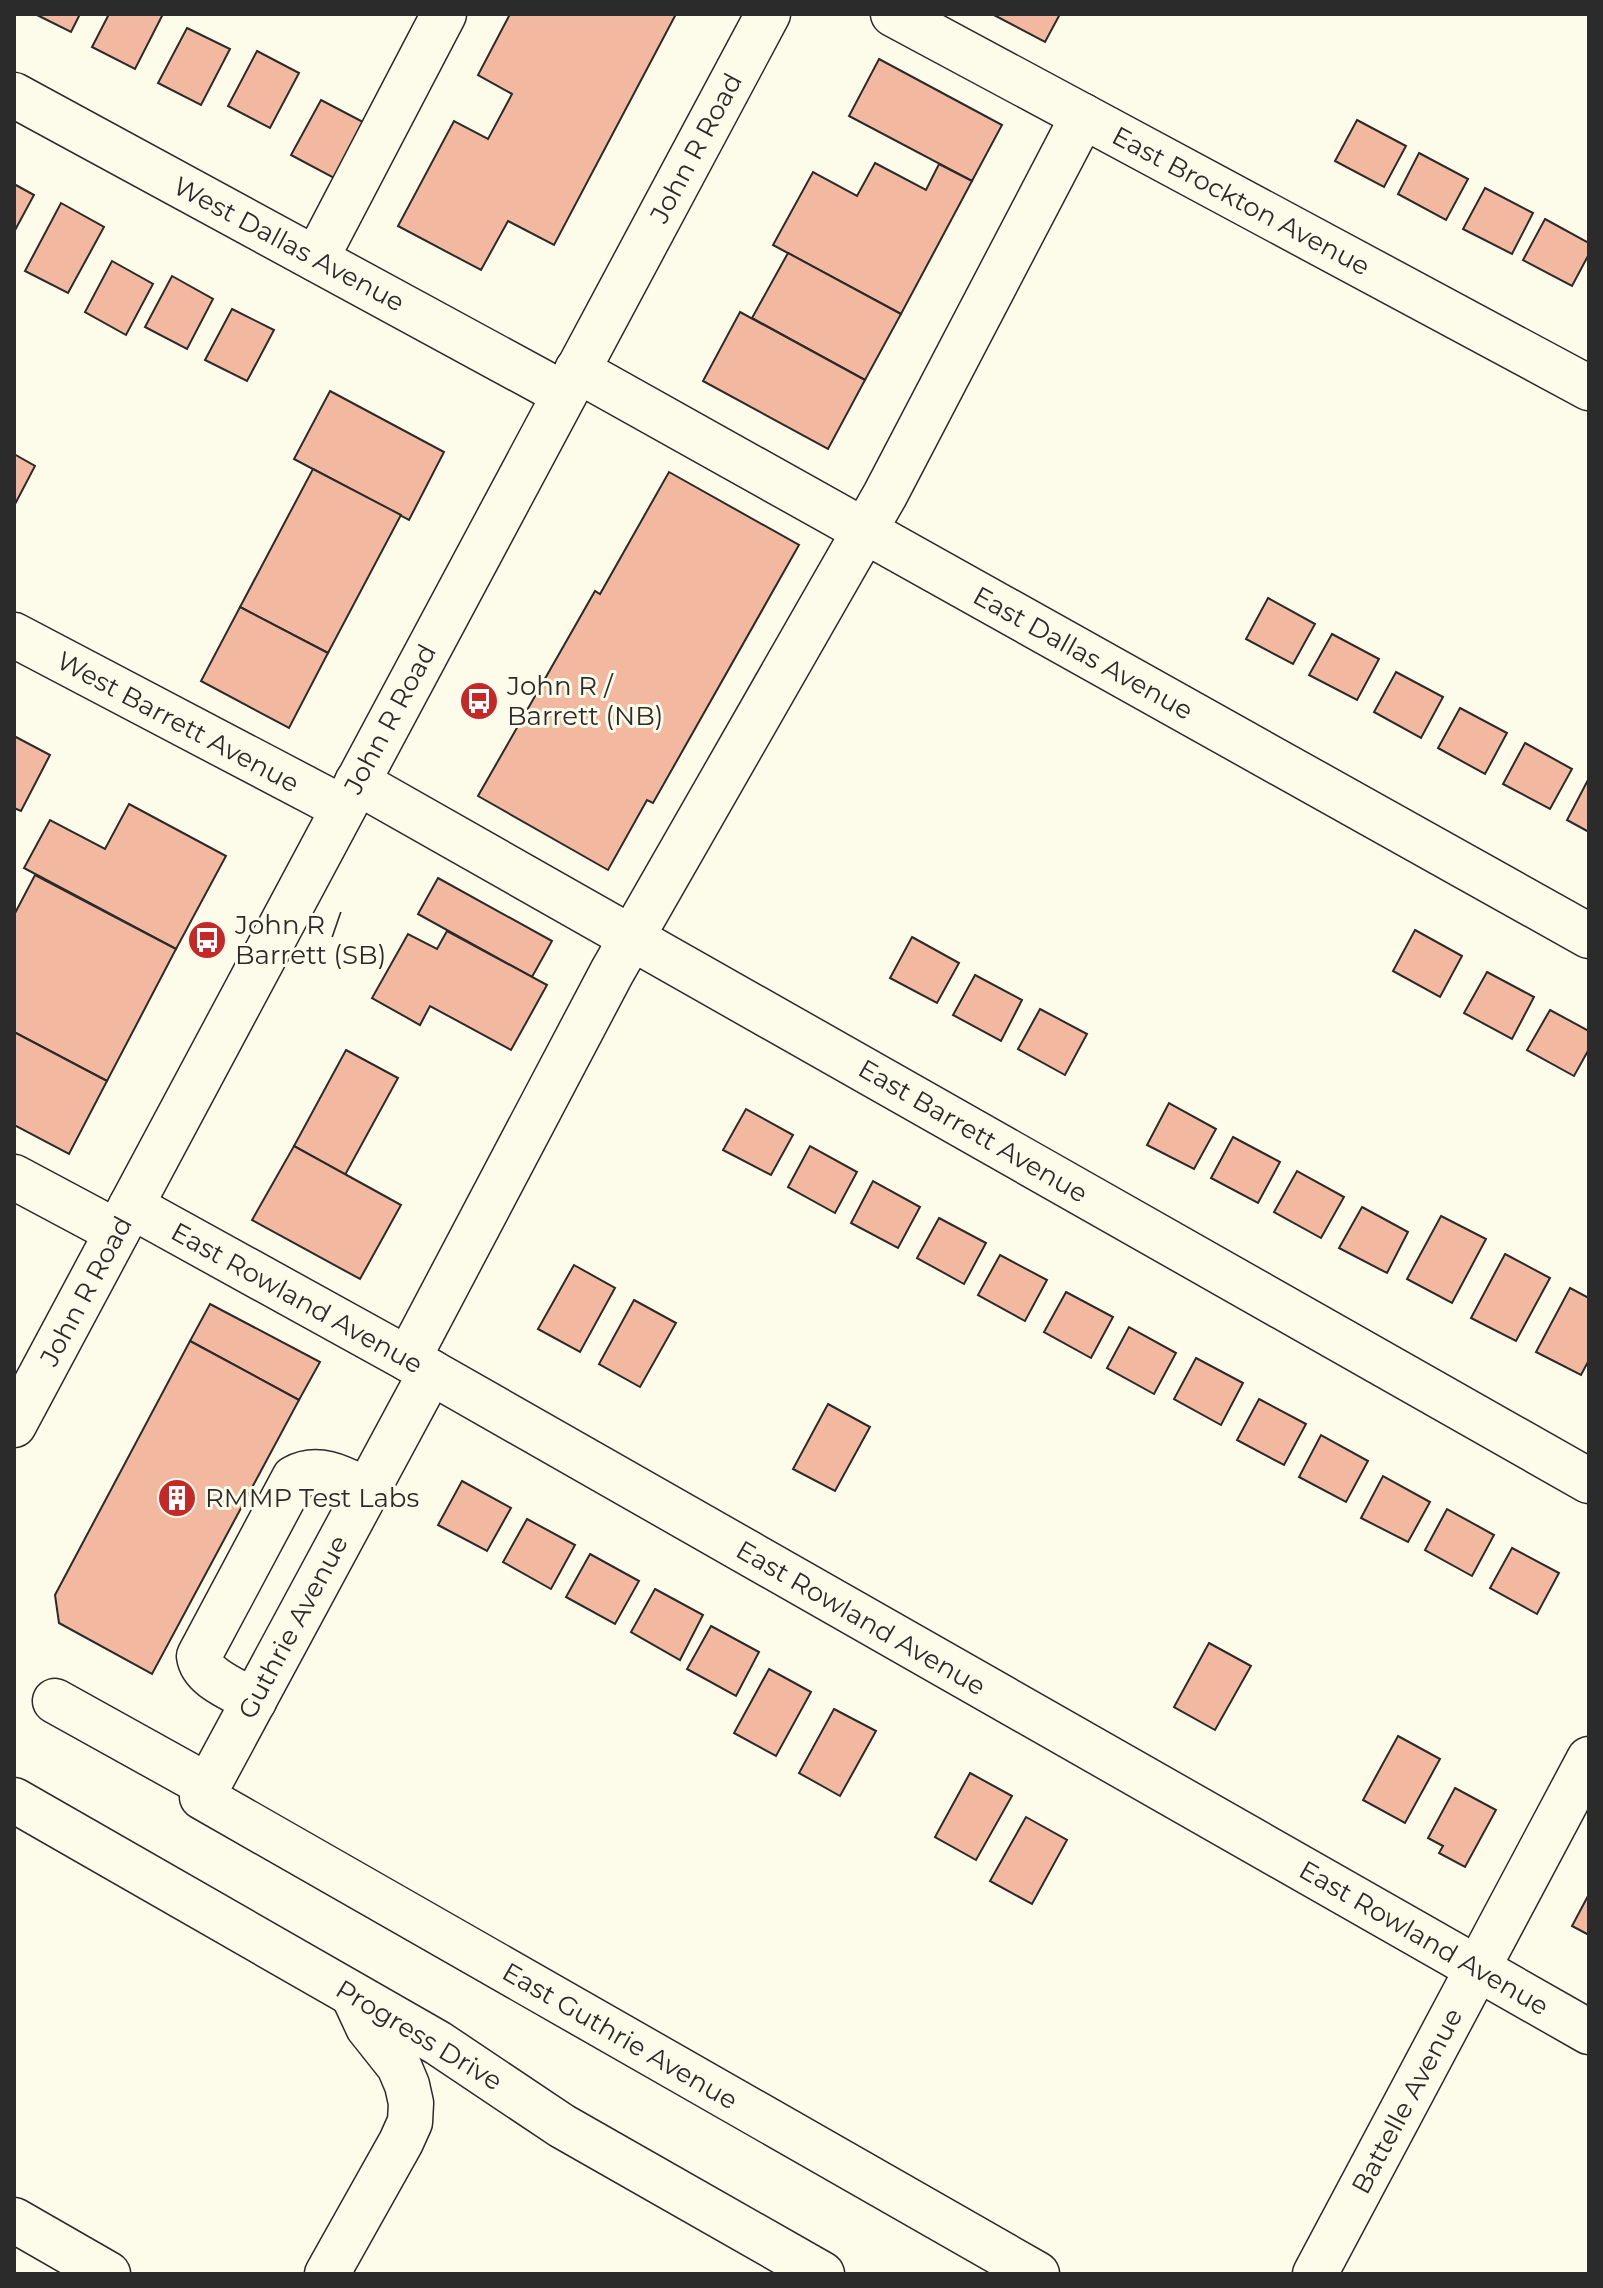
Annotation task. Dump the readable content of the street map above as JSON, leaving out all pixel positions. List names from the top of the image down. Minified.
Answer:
{"streets":{"main road":["John R Road","East Brockton Avenue","West Dallas Avenue","East Dallas Avenue","West Barrett Avenue","East Barrett Avenue","East Rowland Avenue","Guthrie Avenue","Progress Drive","East Guthrie Avenue","Battelle Avenue"]},"crossings":[["John R Road","West Dallas Avenue"],["John R Road","East Dallas Avenue"],["John R Road","West Barrett Avenue"],["John R Road","East Barrett Avenue"],["John R Road","East Rowland Avenue"],["East Brockton Avenue","Guthrie Avenue"],["West Dallas Avenue","East Dallas Avenue"],["East Dallas Avenue","Guthrie Avenue"],["West Barrett Avenue","East Barrett Avenue"],["East Barrett Avenue","Guthrie Avenue"],["East Rowland Avenue","Guthrie Avenue"],["East Rowland Avenue","Battelle Avenue"],["Guthrie Avenue","East Guthrie Avenue"]],"places":{"bus stop":["John R / Barrett (NB)","John R / Barrett (SB)"],"building":["RMMP Test Labs"]}}
